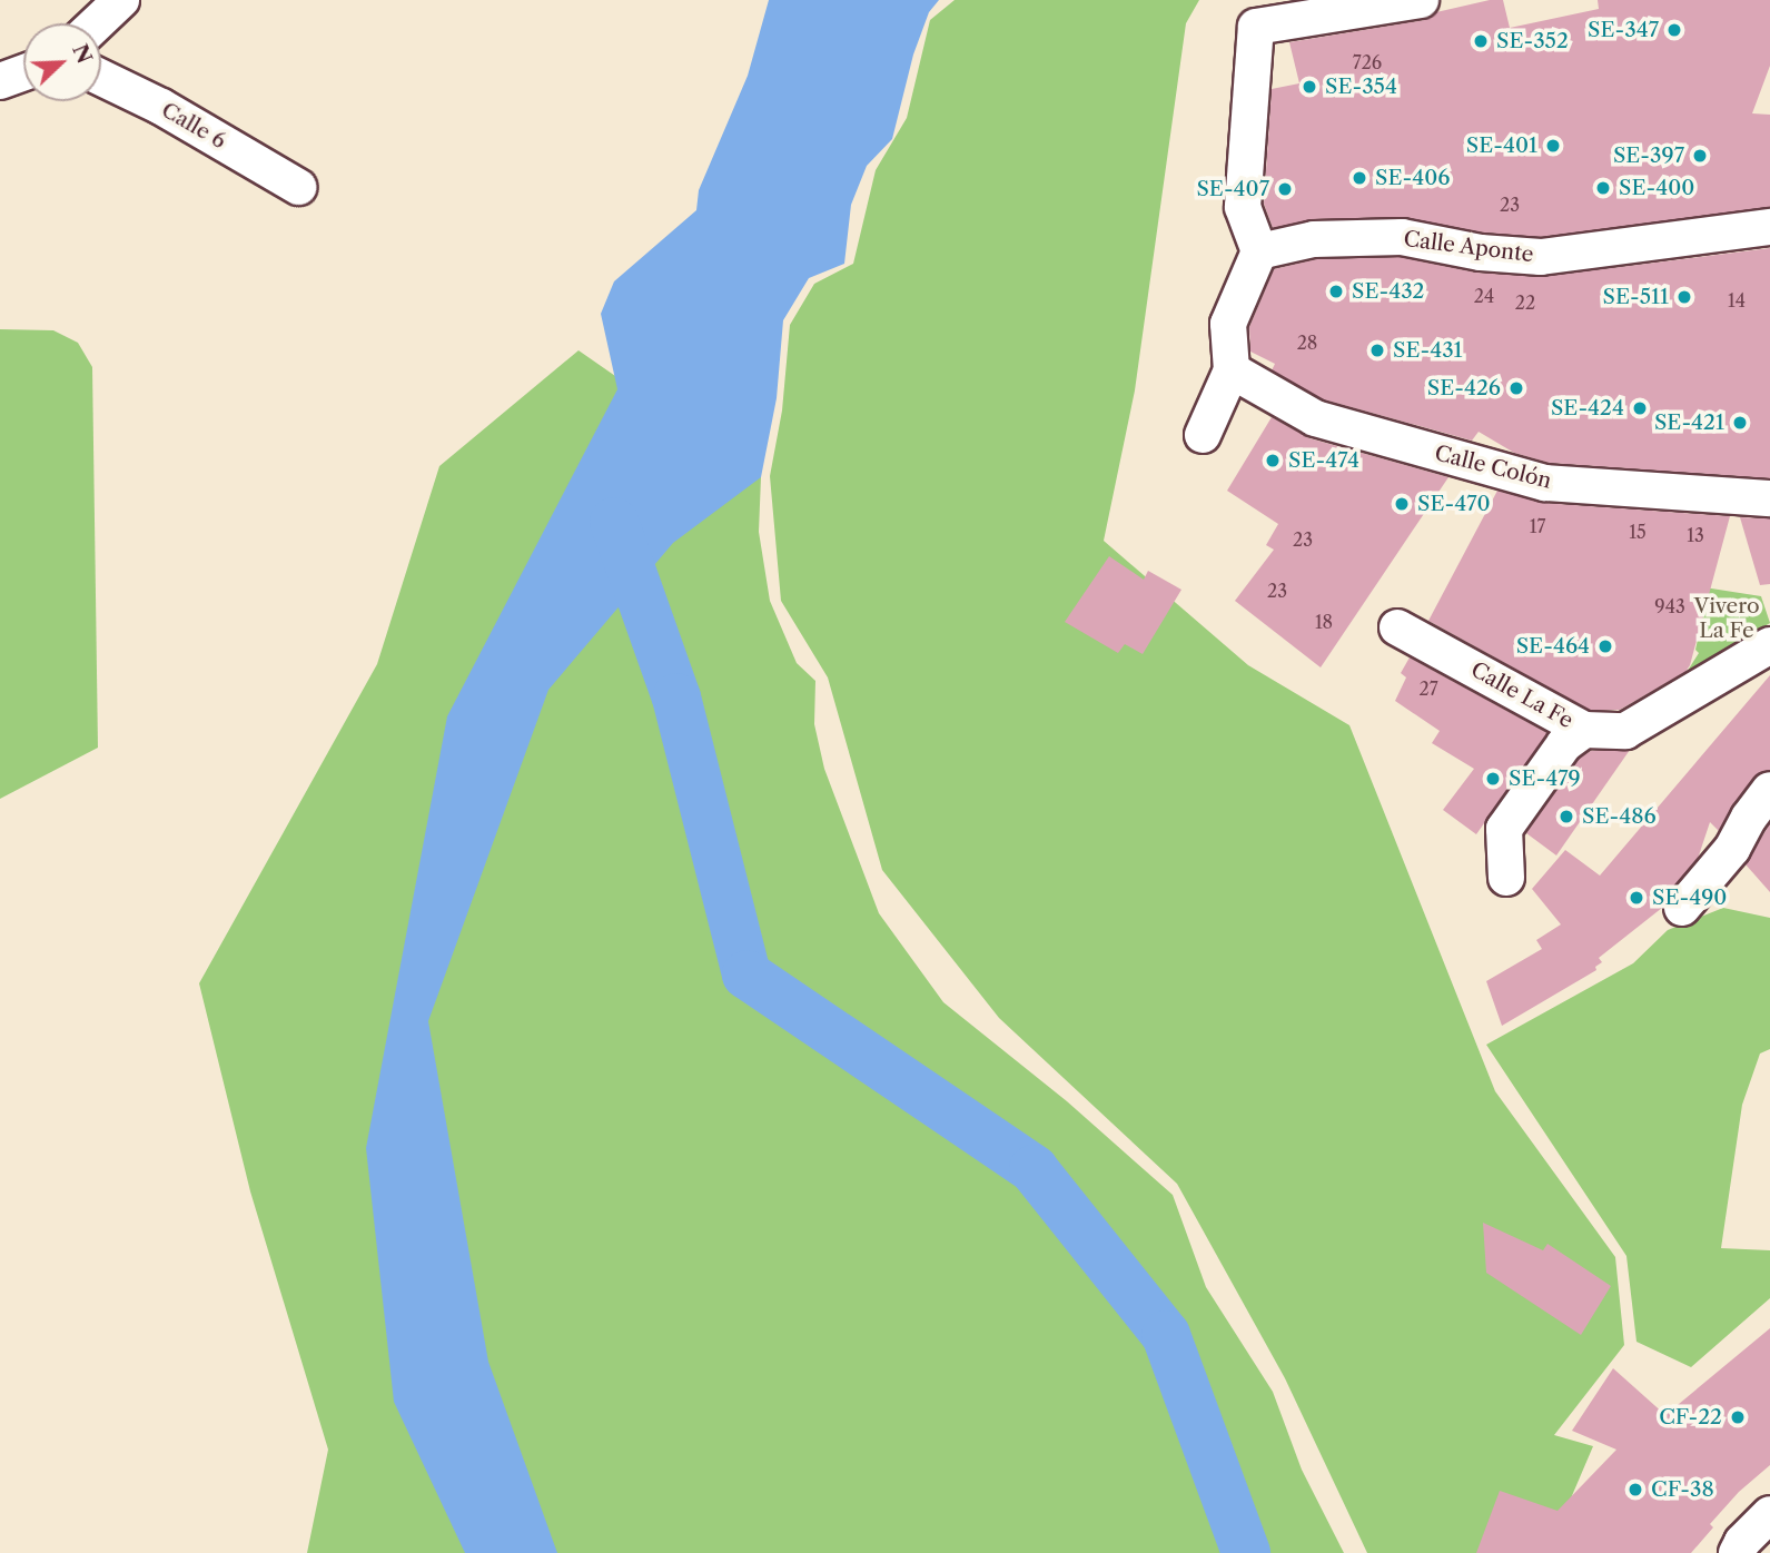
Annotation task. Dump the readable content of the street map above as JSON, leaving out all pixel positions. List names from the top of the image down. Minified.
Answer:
{"streets":{"street":["Calle 6","Calle Aponte","Calle Colón","Calle La Fe"]},"parks":["Vivero La Fe"],"places":["SE-347","SE-352","SE-354","SE-401","SE-397","SE-406","SE-400","SE-407","SE-432","SE-511","SE-431","SE-426","SE-424","SE-421","SE-474","SE-470","SE-464","SE-479","SE-486","SE-490","CF-22","CF-38"],"house_numbers":["726","23","24","14","22","28","17","15","13","23","23","943","18","27"],"north":"top right"}
